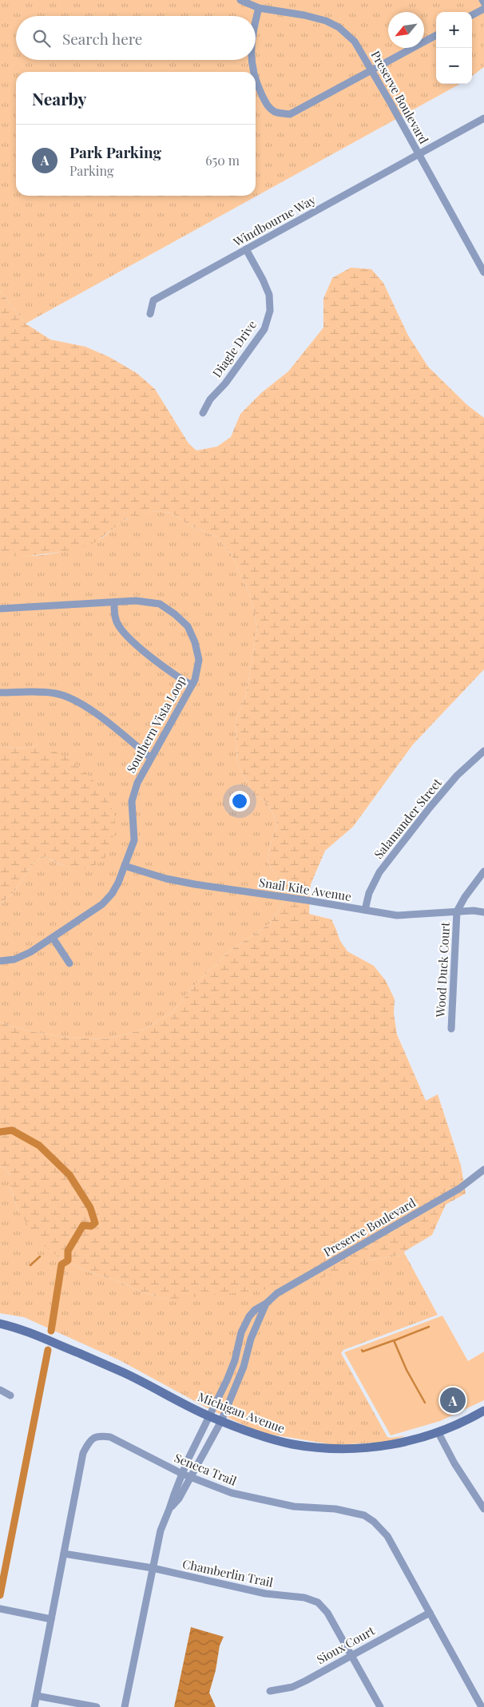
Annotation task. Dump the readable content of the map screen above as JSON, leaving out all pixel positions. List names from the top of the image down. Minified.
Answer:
{"streets":{"street":["Preserve Boulevard","Windbourne Way","Diagle Drive","Southern Vista Loop","Salamander Street","Snail Kite Avenue","Wood Duck Court","Michigan Avenue","Seneca Trail","Chamberlin Trail","Sioux Court"]},"crossings":[["Preserve Boulevard","Windbourne Way"],["Preserve Boulevard","Michigan Avenue"],["Preserve Boulevard","Seneca Trail"],["Windbourne Way","Diagle Drive"],["Southern Vista Loop","Snail Kite Avenue"],["Salamander Street","Snail Kite Avenue"],["Snail Kite Avenue","Wood Duck Court"],["Seneca Trail","Chamberlin Trail"],["Seneca Trail","Sioux Court"],["Chamberlin Trail","Sioux Court"]],"north":"bottom left","page":{"map_buttons":["+","−"],"search":"Search here","heading":"Nearby","list":[{"mark":"A","name":"Park Parking","note":"Parking","value":"650 m"}],"pins":"A"}}
